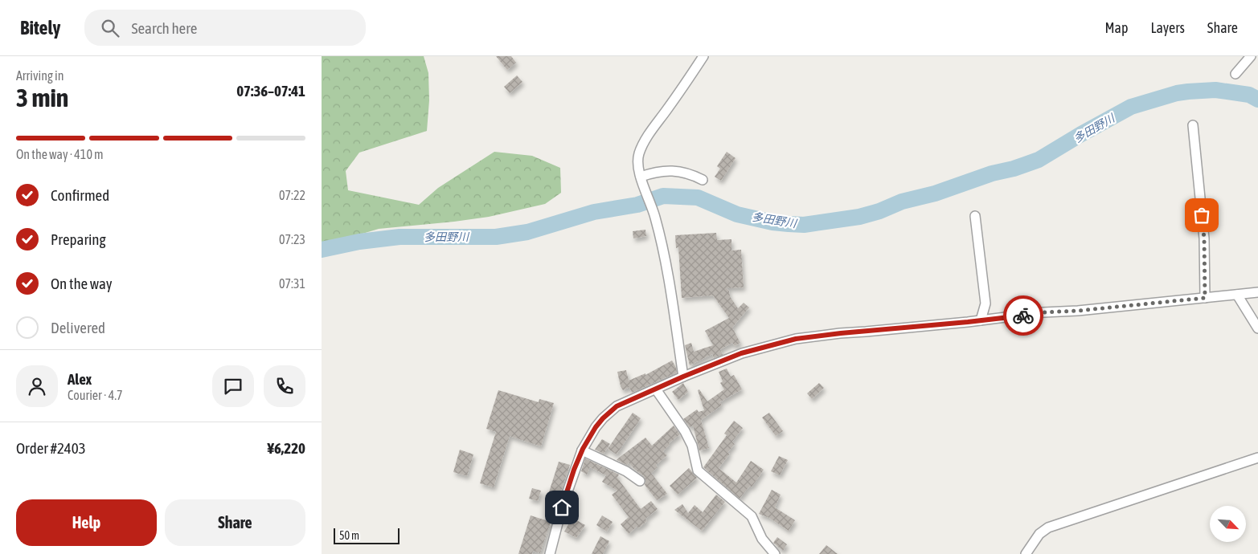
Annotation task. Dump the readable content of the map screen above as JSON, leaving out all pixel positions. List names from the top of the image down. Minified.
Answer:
{"water":["多田野川"],"scale_bar":"50 m","north":"bottom right","page":{"header":"Bitely","search":"Search here","nav":["Map","Layers","Share"],"heading":["3 min","Arriving in","07:36–07:41"],"panel":["Alex","Courier · 4.7","Order #2403","¥6,220"],"bar":"On the way · 410 m","list":[["Confirmed","07:22"],["Preparing","07:23"],["On the way","07:31"],"Delivered"],"buttons":["Help","Share"],"scale":"50 m"}}
